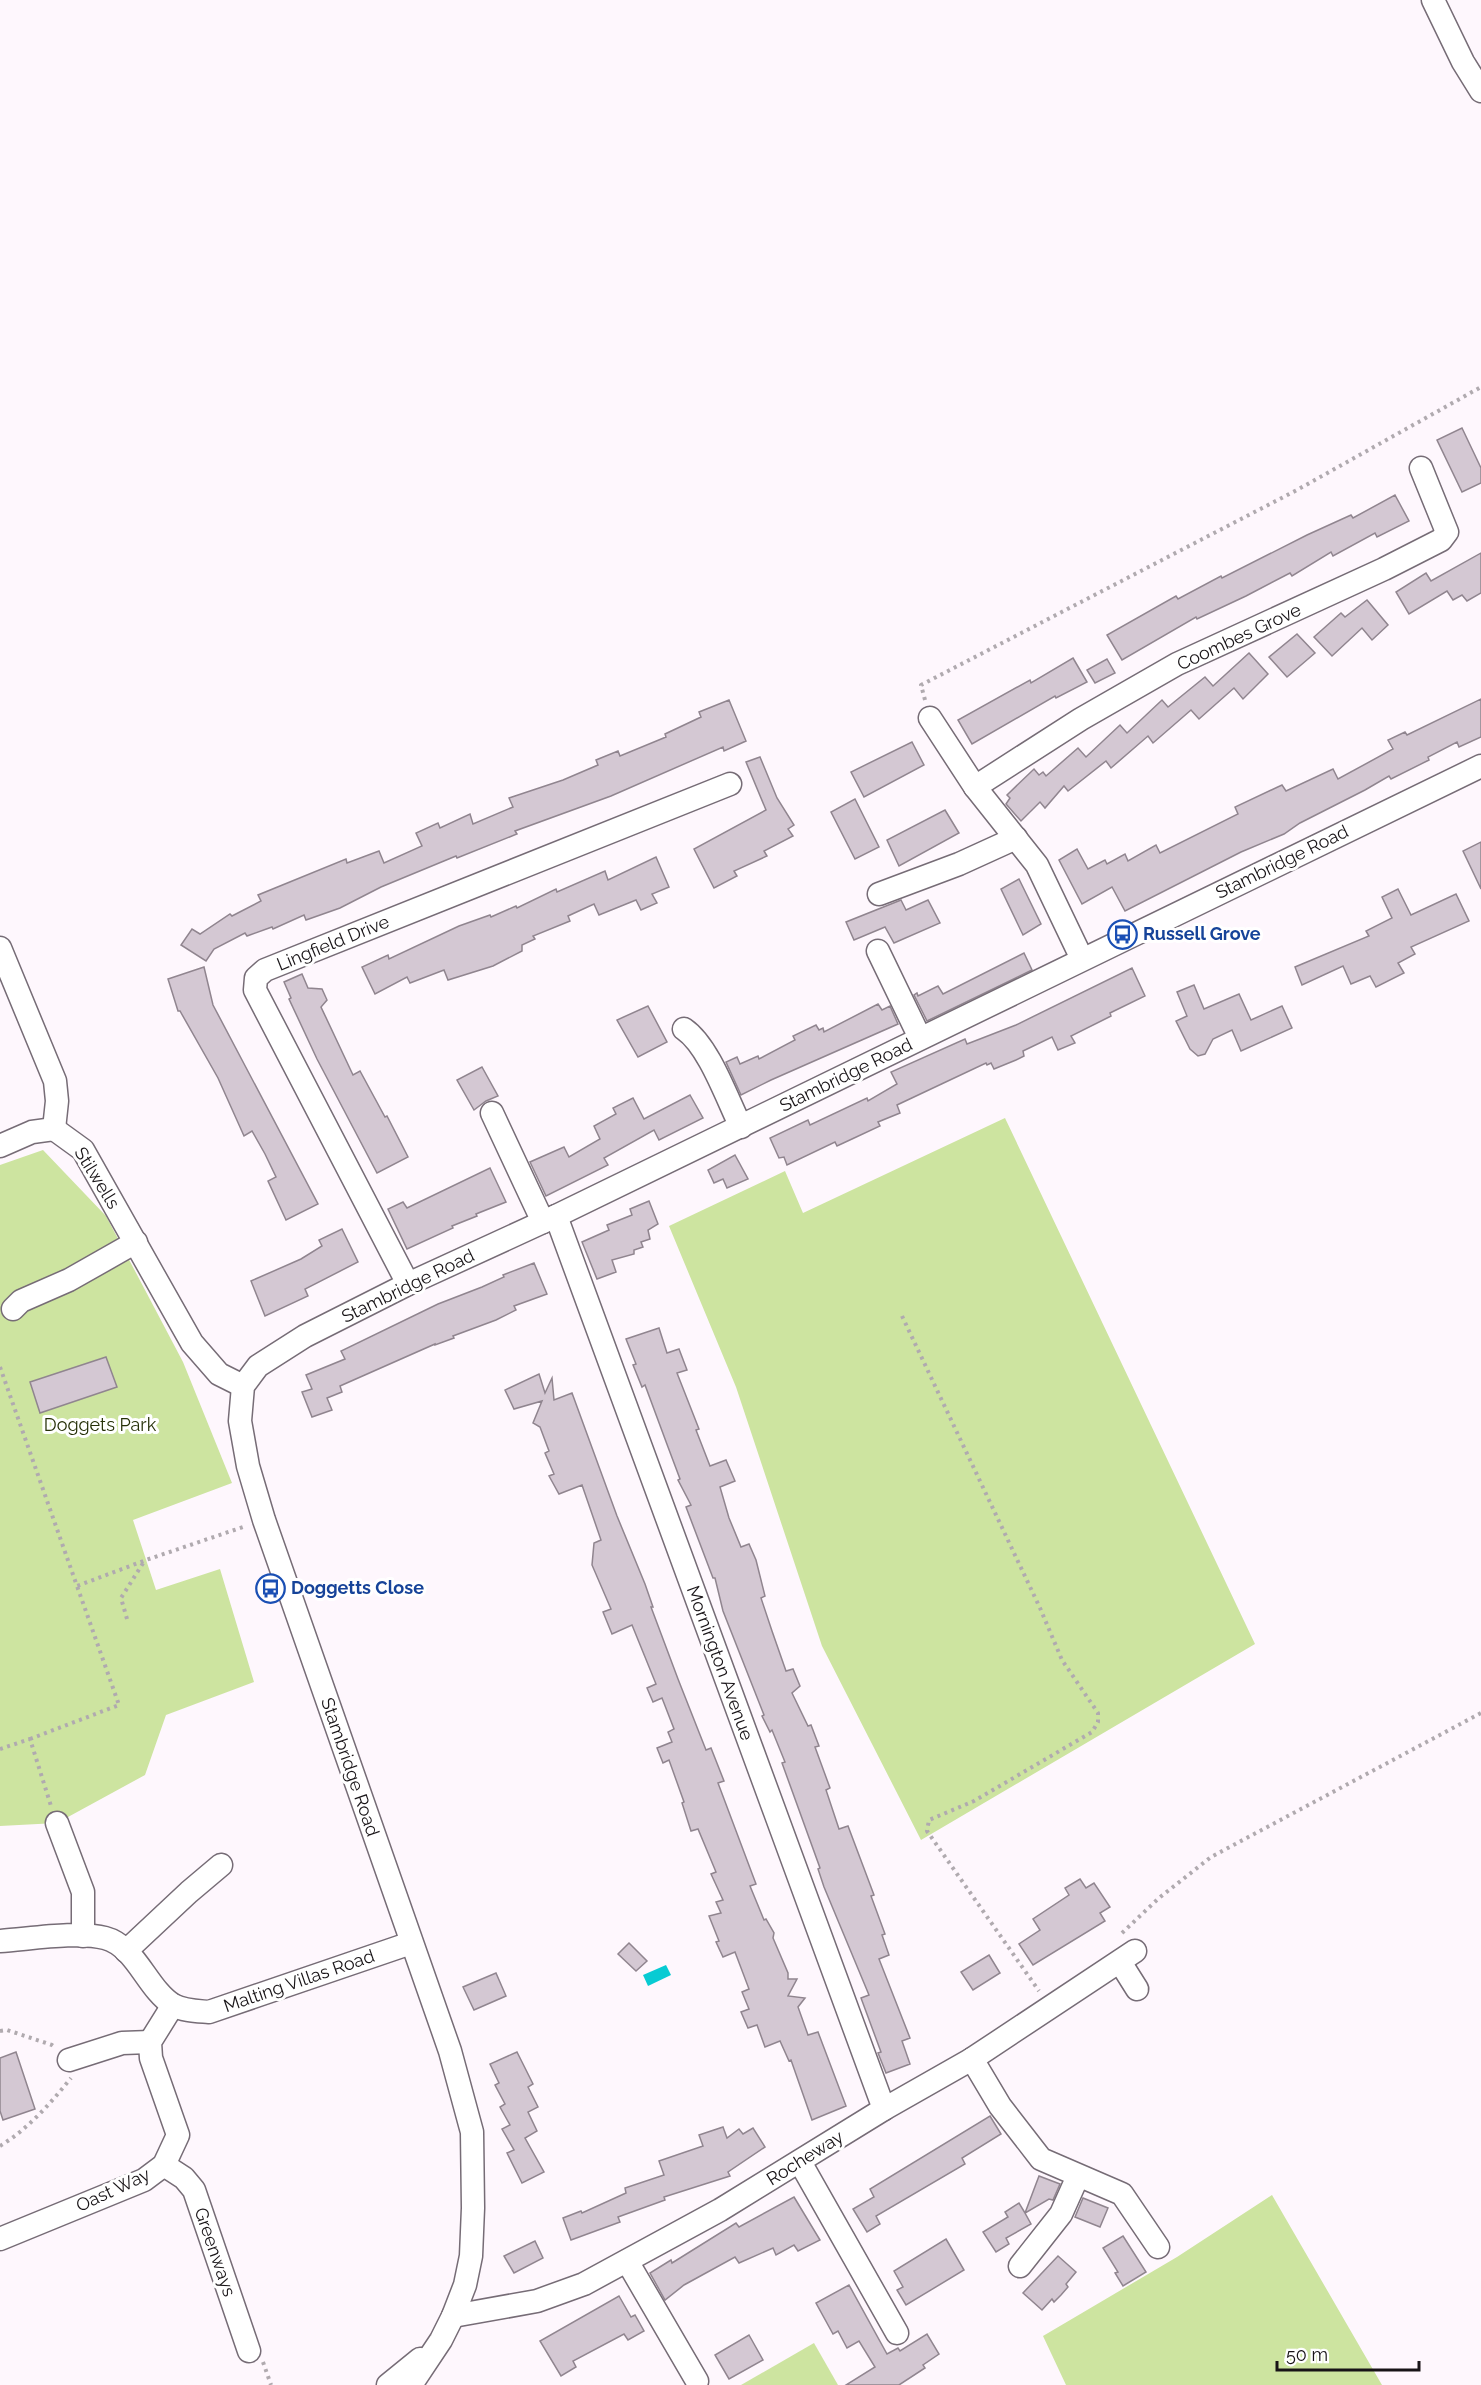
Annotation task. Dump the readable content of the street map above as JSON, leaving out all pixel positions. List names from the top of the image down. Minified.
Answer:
{"streets":{"street":["Coombes Grove","Stambridge Road","Lingfield Drive","Stilwells","Mornington Avenue","Malting Villas Road","Rocheway","Oast Way","Greenways"]},"crossings":[["Stambridge Road","Lingfield Drive"],["Stambridge Road","Stilwells"],["Stambridge Road","Mornington Avenue"],["Stambridge Road","Malting Villas Road"],["Stambridge Road","Rocheway"],["Mornington Avenue","Rocheway"],["Oast Way","Greenways"]],"parks":["Doggets Park"],"places":{"bus stop":["Russell Grove","Doggetts Close"]},"scale_bar":"50 m"}
